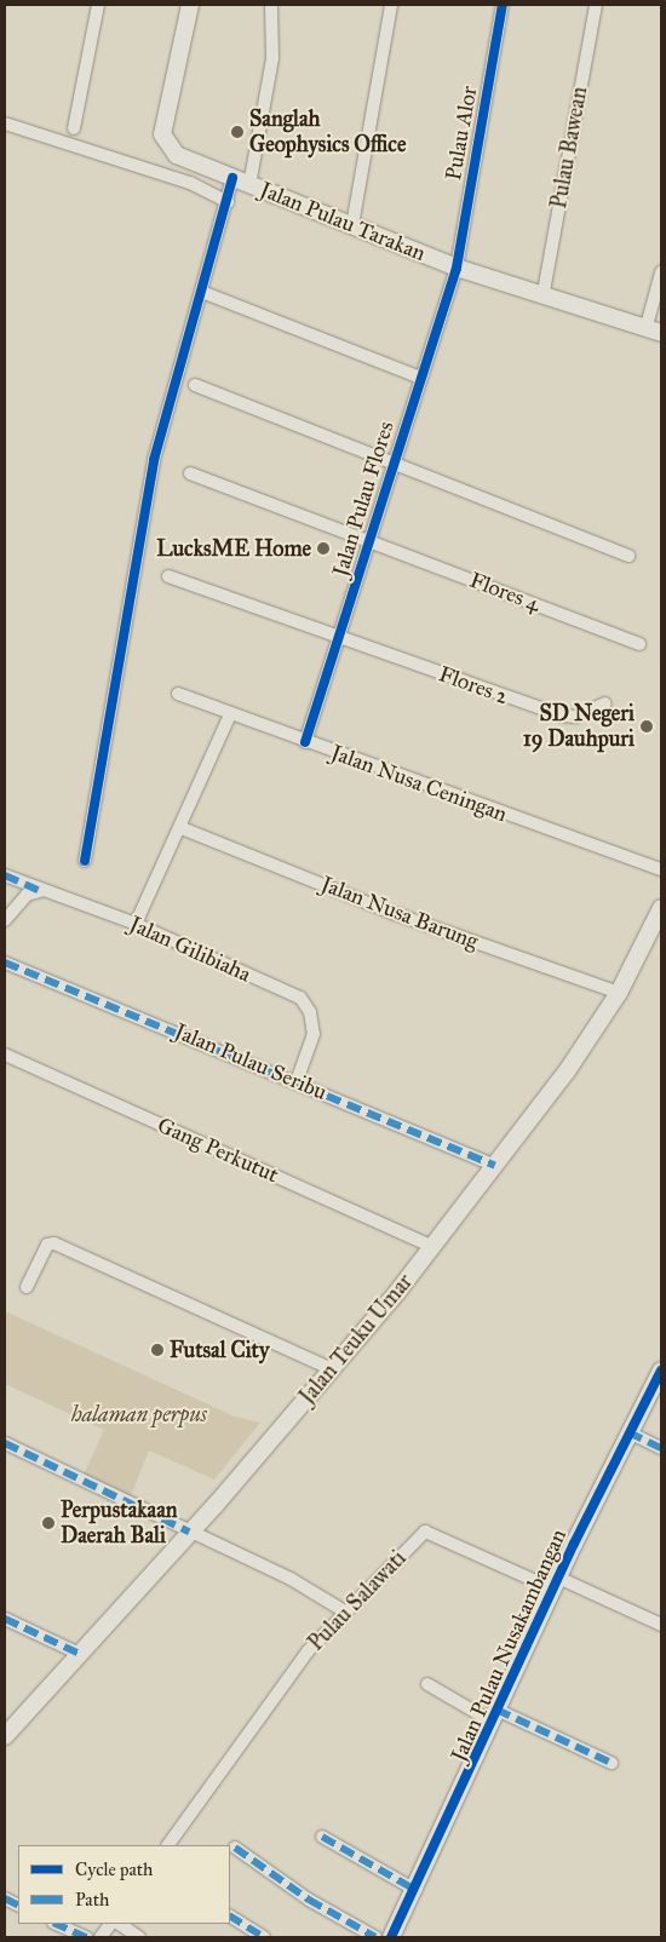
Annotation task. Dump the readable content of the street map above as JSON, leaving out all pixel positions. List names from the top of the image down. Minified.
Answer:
{"streets":{"street":["Pulau Alor","Pulau Bawean","Jalan Pulau Tarakan","Jalan Pulau Flores","Flores 4","Flores 2","Jalan Nusa Ceningan","Jalan Nusa Barung","Jalan Gilibiaha","Jalan Pulau Seribu","Gang Perkutut","Jalan Teuku Umar","Pulau Salawati","Jalan Pulau Nusakambangan"]},"crossings":[["Pulau Alor","Jalan Pulau Tarakan"],["Pulau Alor","Jalan Pulau Flores"],["Pulau Bawean","Jalan Pulau Tarakan"],["Jalan Pulau Tarakan","Jalan Pulau Flores"],["Jalan Pulau Flores","Flores 4"],["Jalan Pulau Flores","Flores 2"],["Jalan Pulau Flores","Jalan Nusa Ceningan"],["Jalan Nusa Barung","Jalan Teuku Umar"],["Jalan Gilibiaha","Jalan Pulau Seribu"],["Jalan Pulau Seribu","Jalan Teuku Umar"],["Gang Perkutut","Jalan Teuku Umar"],["Pulau Salawati","Jalan Pulau Nusakambangan"]],"parks":["halaman perpus"],"places":["Sanglah Geophysics Office","LucksME Home","SD Negeri 19 Dauhpuri","Futsal City","Perpustakaan Daerah Bali"],"legend":["Cycle path","Path"]}
